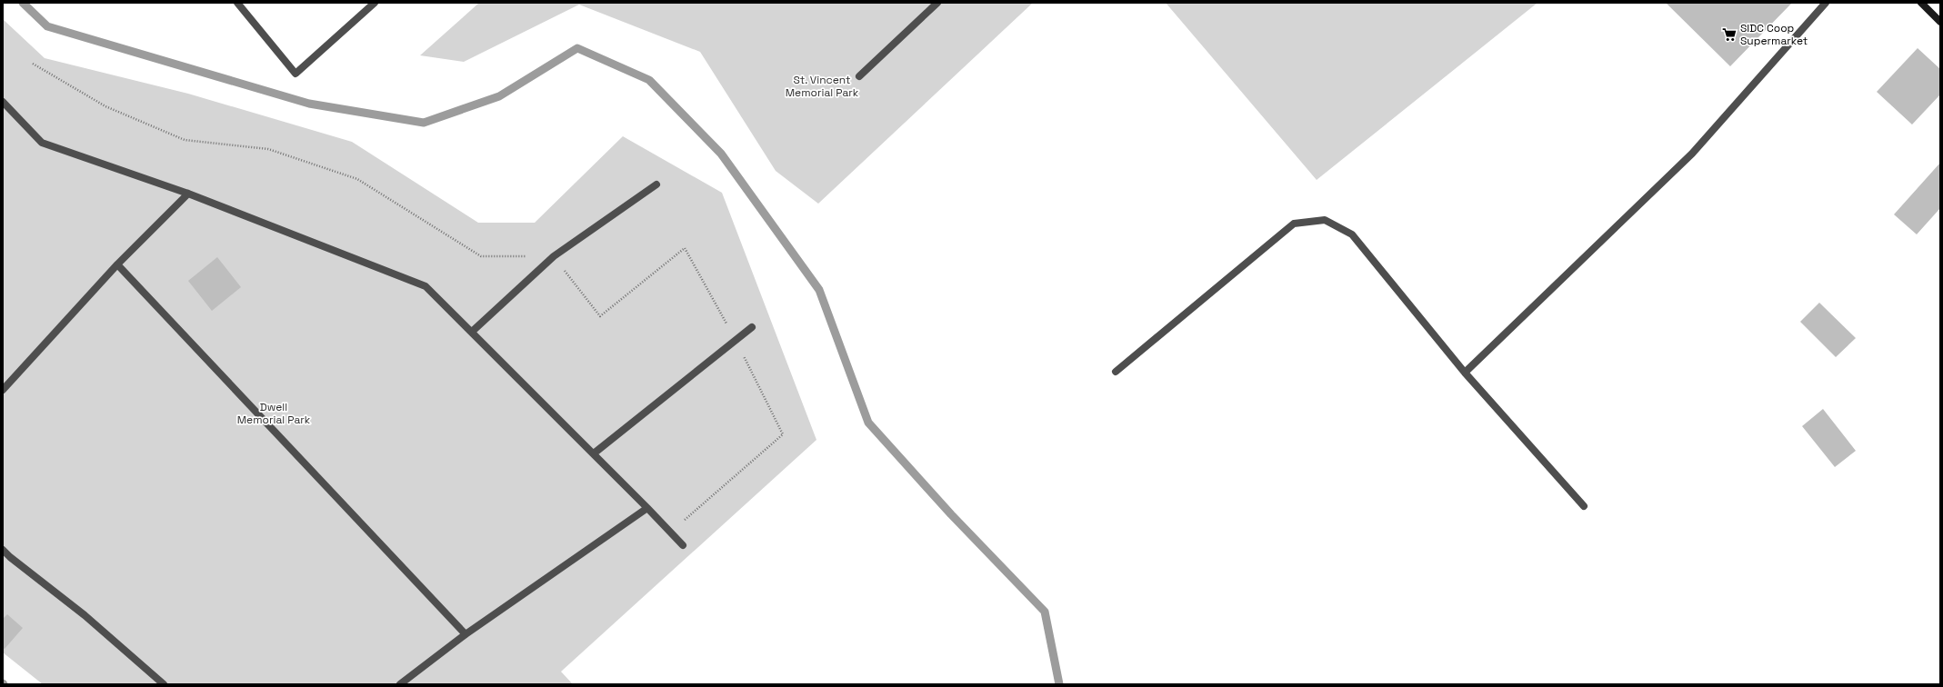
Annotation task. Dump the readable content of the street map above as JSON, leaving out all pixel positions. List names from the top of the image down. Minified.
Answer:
{"parks":["St. Vincent Memorial Park","Dwell Memorial Park"],"places":{"supermarket":["SIDC Coop Supermarket"]}}
